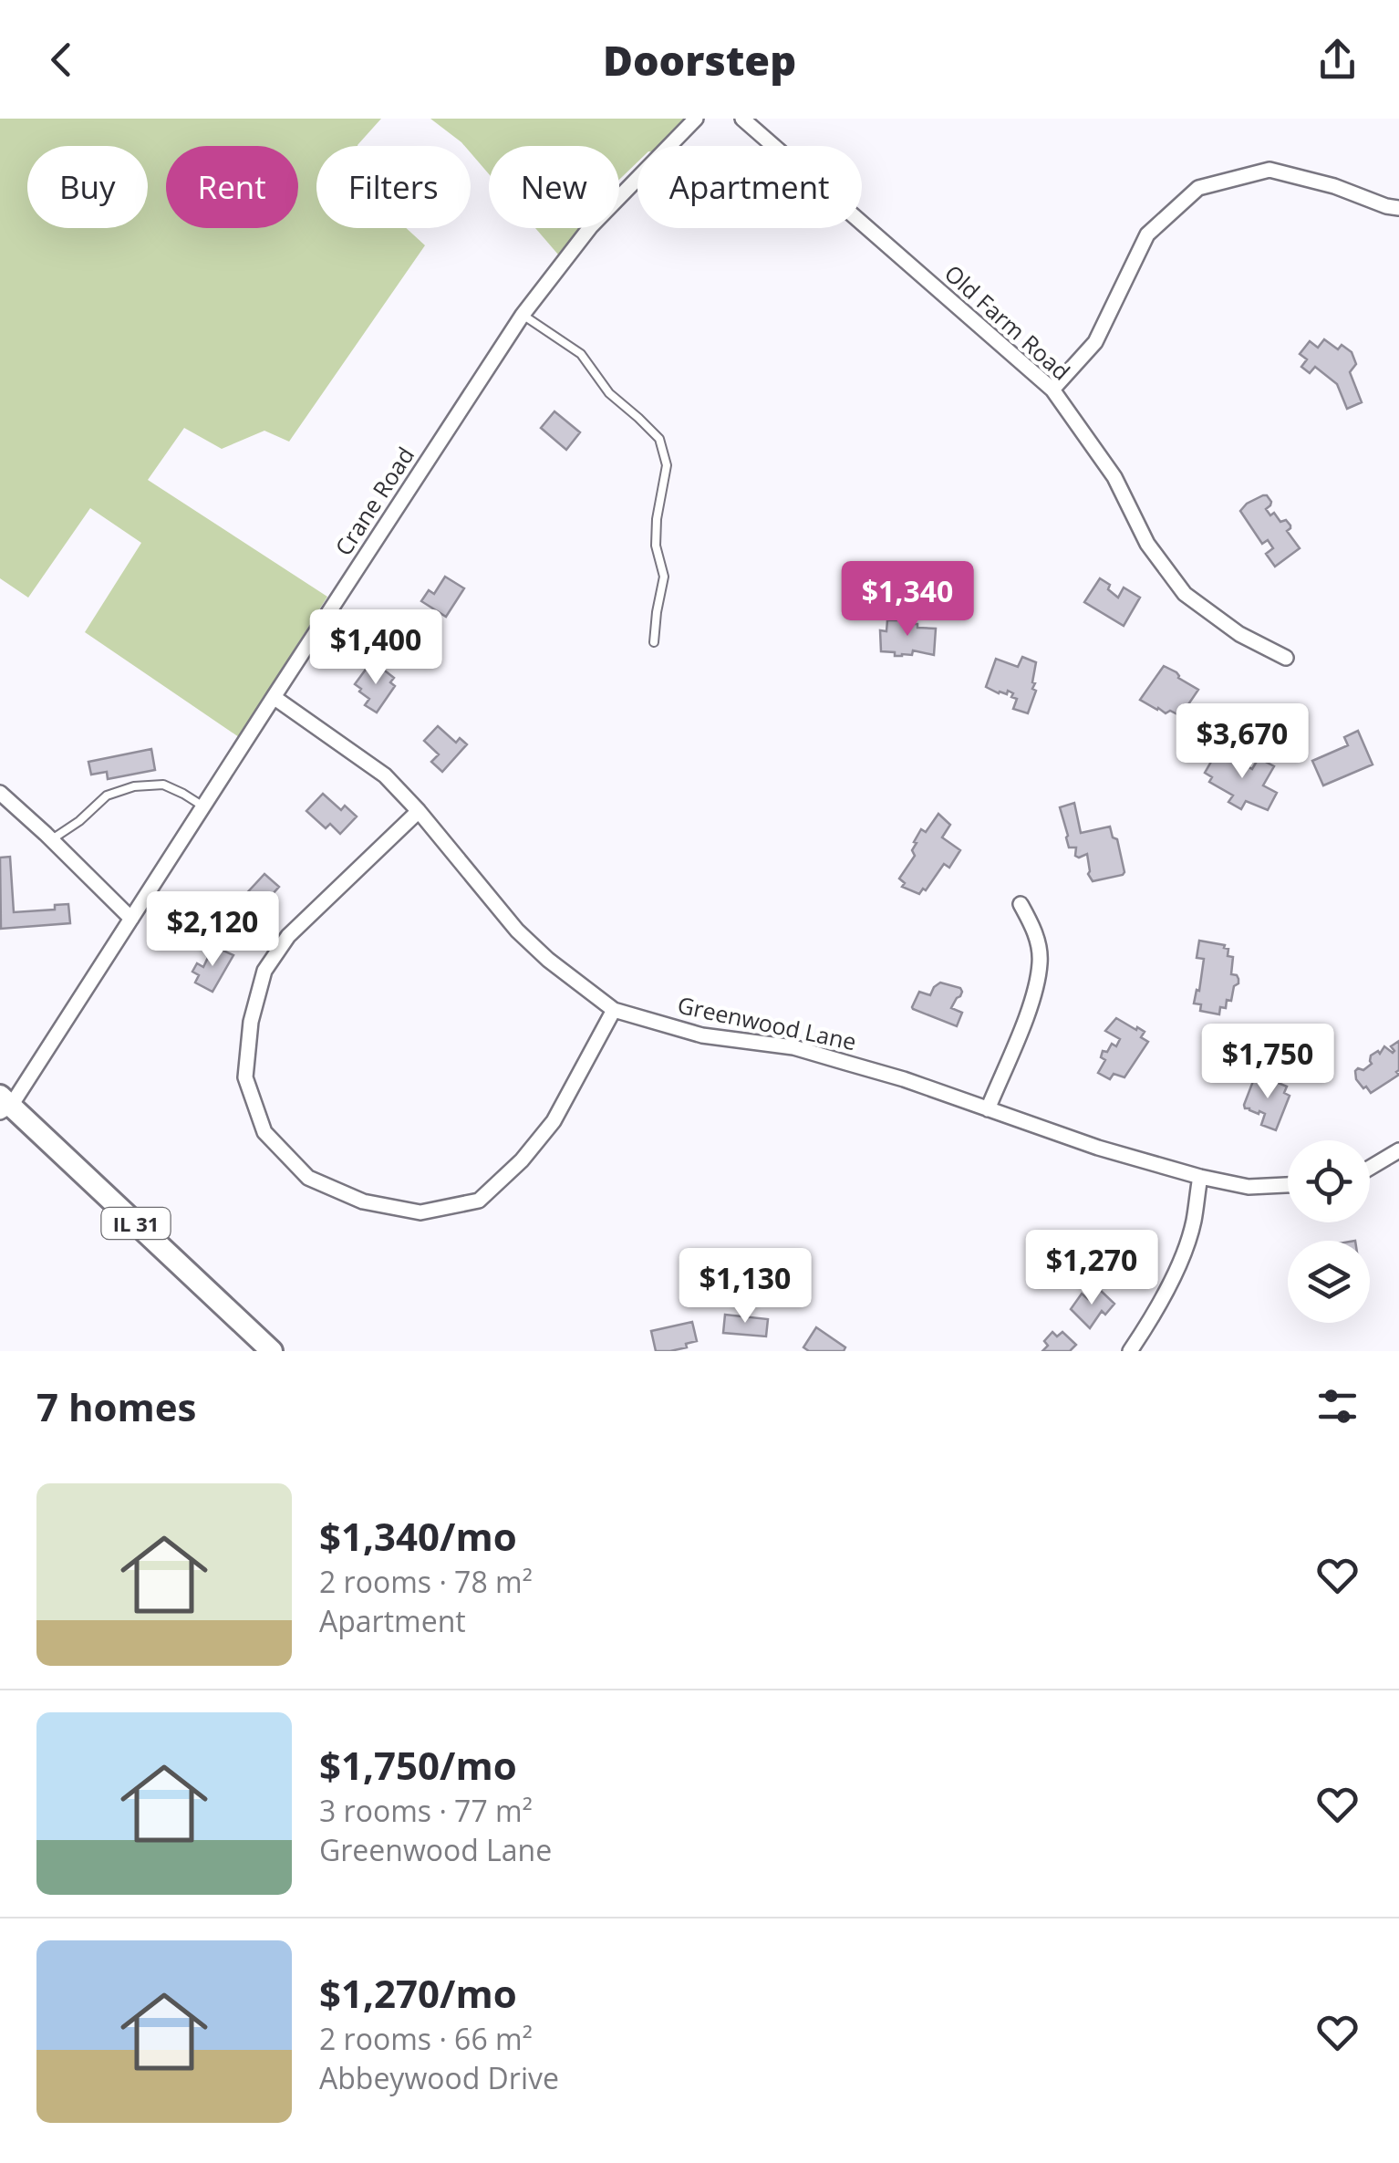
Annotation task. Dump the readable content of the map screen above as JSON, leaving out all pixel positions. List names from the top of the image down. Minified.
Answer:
{"streets":{"main road":["IL 31"],"street":["Old Farm Road","Crane Road","Greenwood Lane"]},"crossings":[["Crane Road","Greenwood Lane"],["Crane Road","IL 31"]],"page":{"header":"Doorstep","chip":["Buy","Rent","Filters","New","Apartment"],"price":["$1,340","$1,400","$3,670","$2,120","$1,750","$1,270","$1,130"],"heading":"7 homes","list":[{"name":"$1,340/mo","note":"2 rooms · 78 m² · Apartment"},{"name":"$1,750/mo","note":"3 rooms · 77 m² · Greenwood Lane"},{"name":"$1,270/mo","note":"2 rooms · 66 m² · Abbeywood Drive"}]}}
